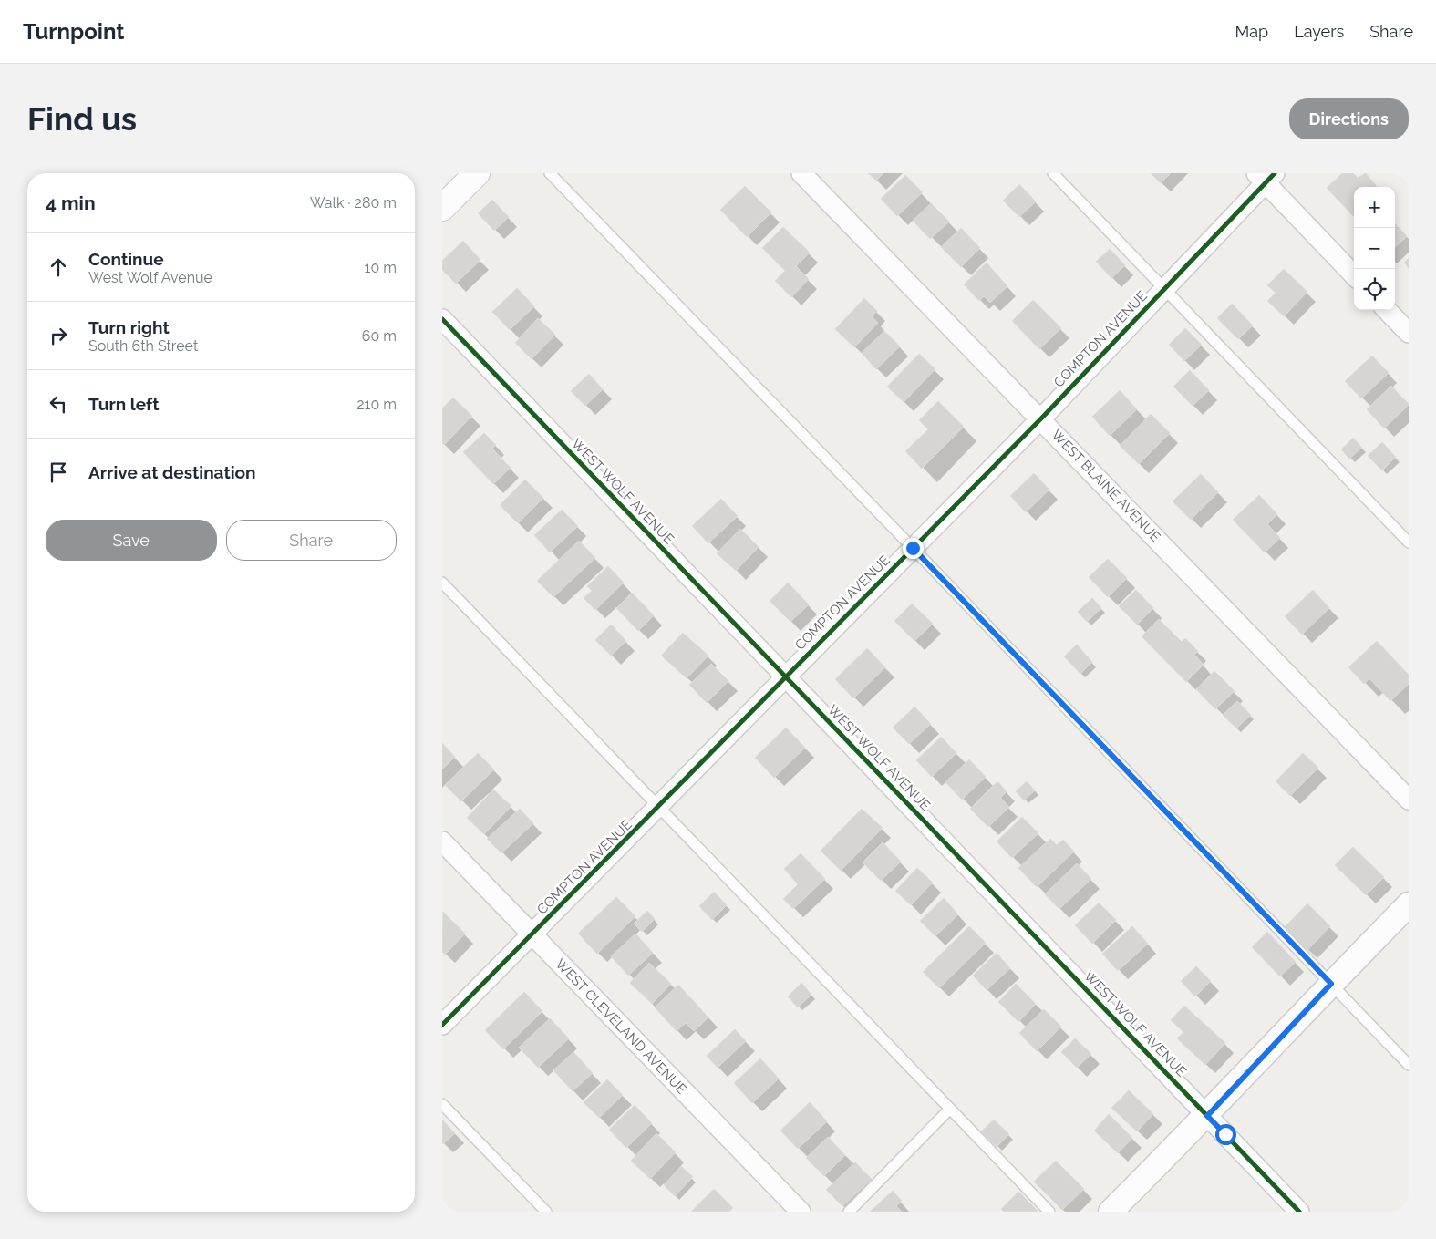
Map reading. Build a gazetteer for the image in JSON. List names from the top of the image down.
{
  "streets": {
    "street": [
      "COMPTON AVENUE",
      "WEST BLAINE AVENUE",
      "WEST WOLF AVENUE",
      "WEST CLEVELAND AVENUE"
    ]
  },
  "crossings": [
    ["COMPTON AVENUE", "WEST BLAINE AVENUE"],
    ["COMPTON AVENUE", "WEST WOLF AVENUE"],
    ["COMPTON AVENUE", "WEST CLEVELAND AVENUE"]
  ],
  "page": {
    "header": "Turnpoint",
    "nav": ["Map", "Layers", "Share"],
    "buttons": [
      "Directions",
      ["Save", "Share"]
    ],
    "title": "Find us",
    "heading": ["4 min", "Walk · 280 m"],
    "map_buttons": ["+", "−"],
    "list": [
      ["Continue", "West Wolf Avenue", "10 m"],
      ["Turn right", "South 6th Street", "60 m"],
      ["Turn left", "210 m"],
      "Arrive at destination"
    ]
  }
}
